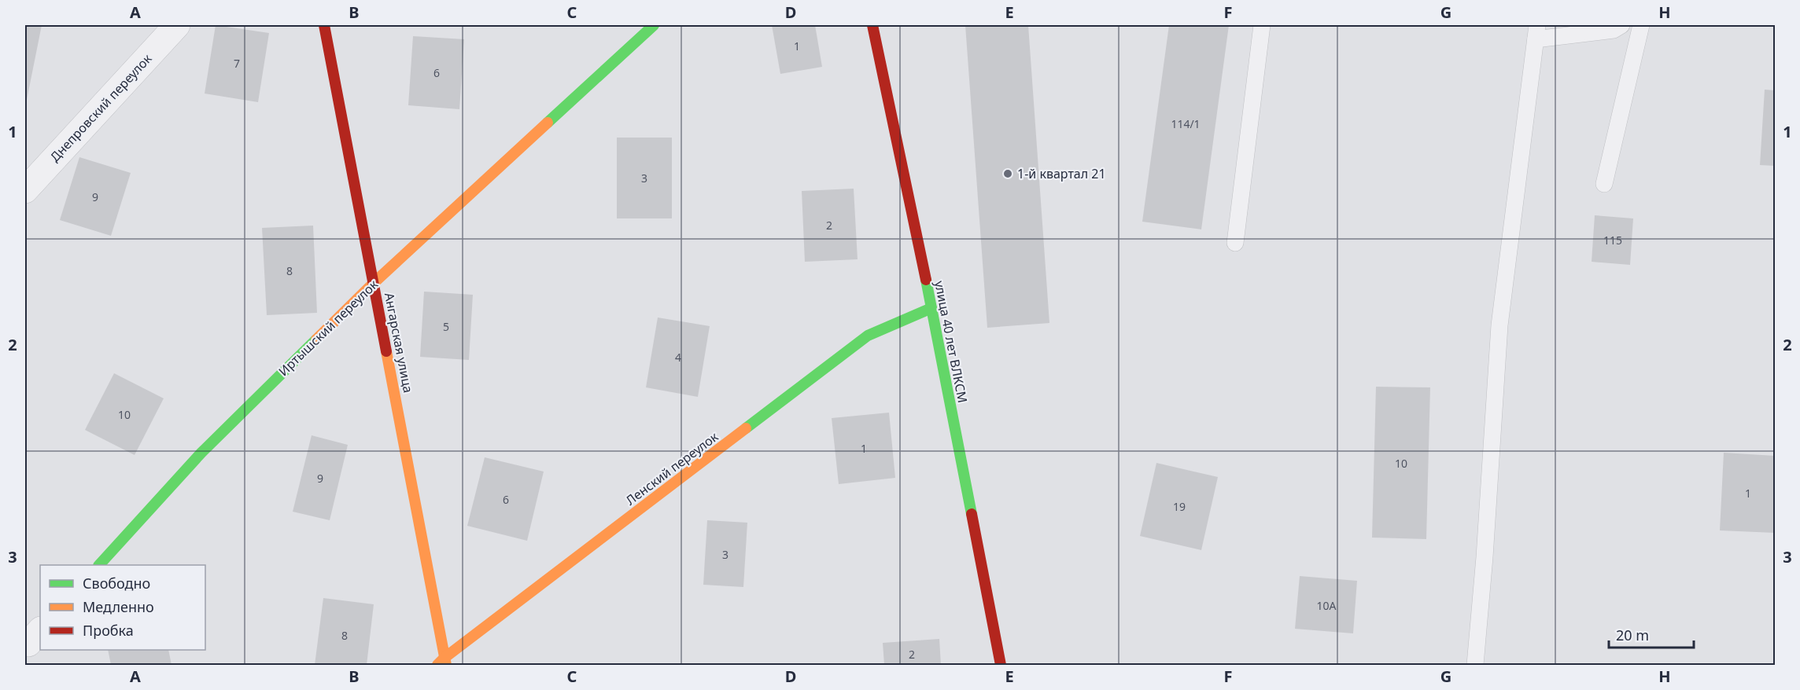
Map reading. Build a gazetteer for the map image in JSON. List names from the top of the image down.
{
  "streets": {
    "street": [
      "Днепровский переулок",
      "Иртышский переулок",
      "улица 40 лет ВЛКСМ",
      "Ангарская улица",
      "Ленский переулок"
    ]
  },
  "crossings": [
    ["Иртышский переулок", "Ангарская улица"],
    ["улица 40 лет ВЛКСМ", "Ленский переулок"],
    ["Ангарская улица", "Ленский переулок"]
  ],
  "places": ["1-й квартал 21"],
  "house_numbers": [
    "1",
    "7",
    "6",
    "114/1",
    "3",
    "9",
    "2",
    "115",
    "8",
    "5",
    "4",
    "10",
    "1",
    "10",
    "9",
    "1",
    "6",
    "19",
    "3",
    "10А",
    "8",
    "2"
  ],
  "legend": ["Свободно", "Медленно", "Пробка"],
  "scale_bar": "20 m",
  "grid": {
    "columns": [
      "A",
      "B",
      "C",
      "D",
      "E",
      "F",
      "G",
      "H"
    ],
    "rows": ["1", "2", "3"]
  }
}
